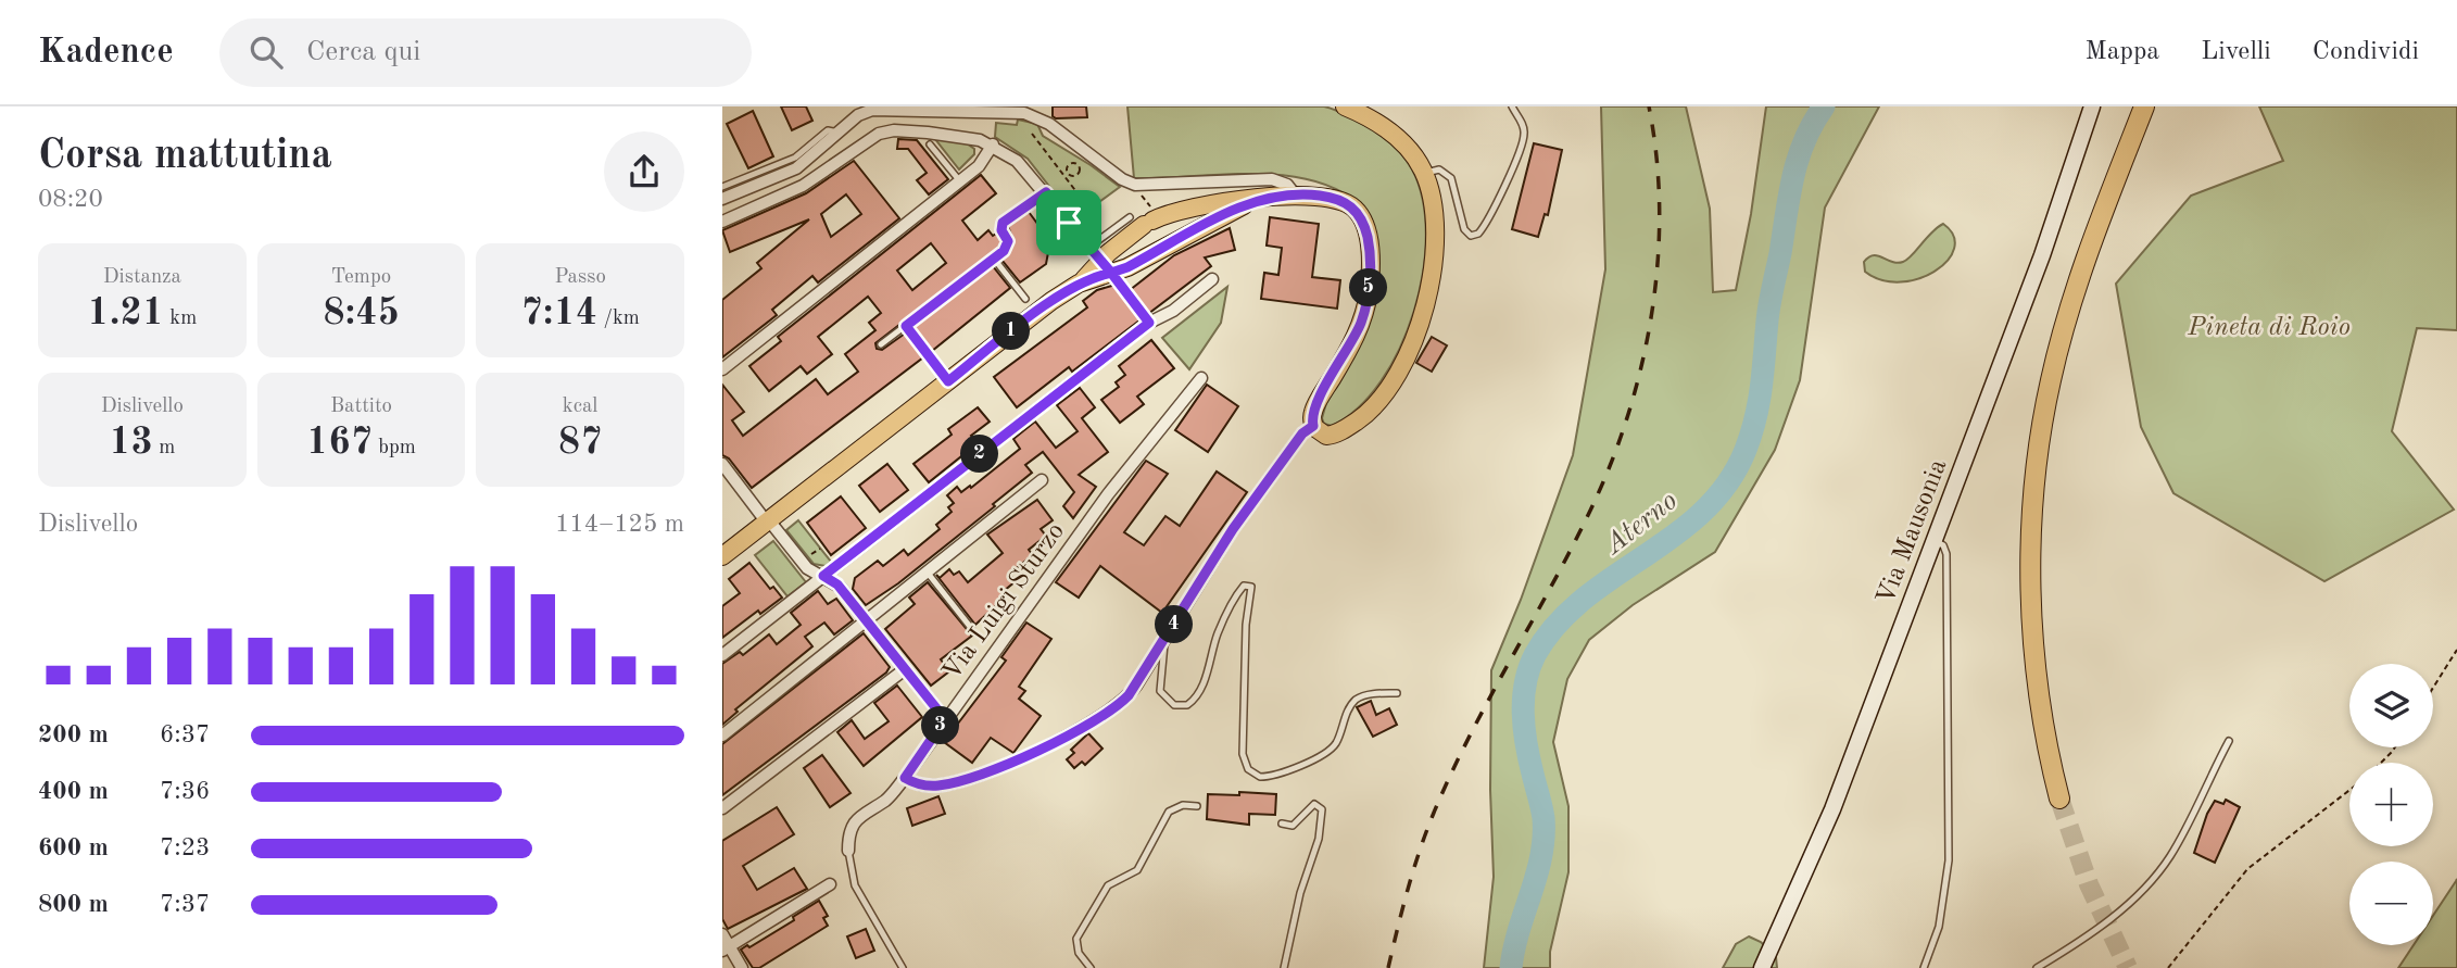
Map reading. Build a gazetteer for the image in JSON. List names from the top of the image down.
{
  "streets": {
    "main road": ["Via Mausonia"],
    "street": ["Via Luigi Sturzo"]
  },
  "water": ["Aterno"],
  "parks": ["Pineta di Roio"],
  "page": {
    "header": "Kadence",
    "search": "Cerca qui",
    "nav": ["Mappa", "Livelli", "Condividi"],
    "heading": ["Corsa mattutina", "08:20"],
    "stats": [
      ["Distanza", "1.21 km"],
      ["Tempo", "8:45"],
      ["Passo", "7:14 /km"],
      ["Dislivello", "13 m"],
      ["Battito", "167 bpm"],
      ["kcal", "87"]
    ],
    "pins": [
      "5",
      "1",
      "2",
      "4",
      "3"
    ],
    "chart": ["Dislivello", "114–125 m"],
    "map_buttons": ["+", "−"],
    "list": [
      {
        "name": "200 m",
        "note": "6:37"
      },
      {
        "name": "400 m",
        "note": "7:36"
      },
      {
        "name": "600 m",
        "note": "7:23"
      },
      {
        "name": "800 m",
        "note": "7:37"
      }
    ]
  }
}
